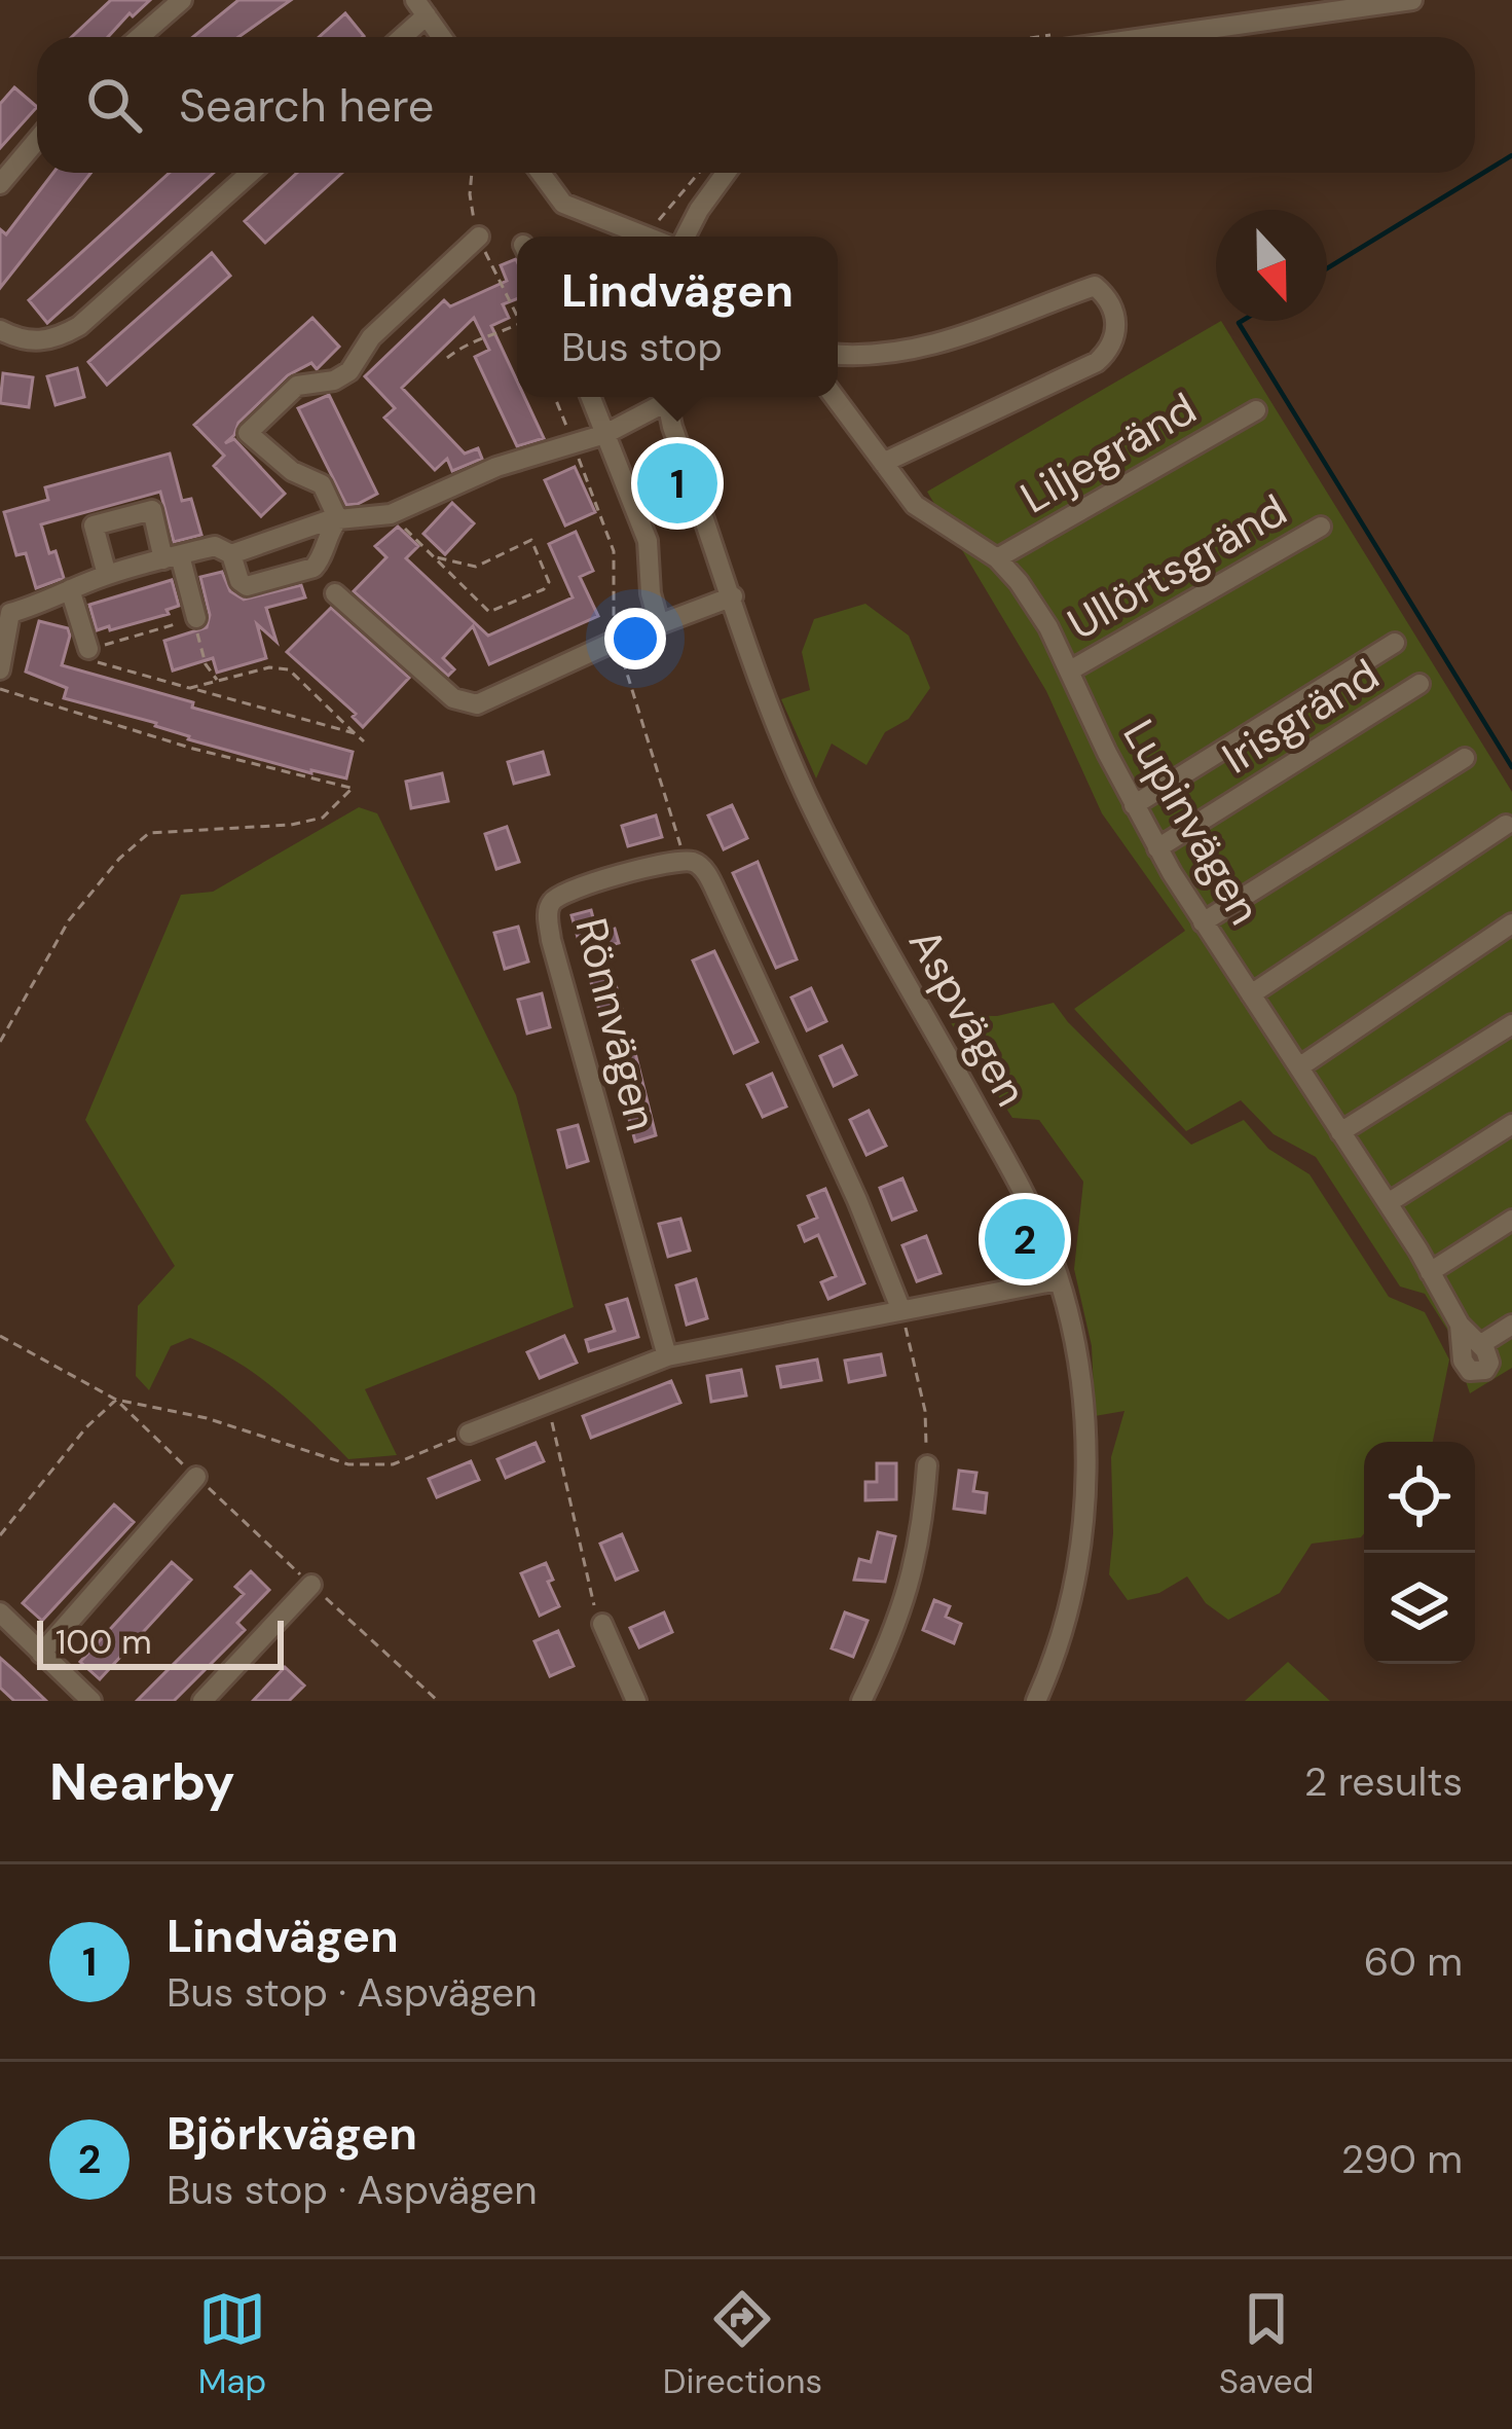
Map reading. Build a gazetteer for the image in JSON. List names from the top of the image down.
{
  "streets": {
    "street": [
      "Liljegränd",
      "Ullörtsgränd",
      "Irisgränd",
      "Lupinvägen",
      "Aspvägen",
      "Rönnvägen"
    ]
  },
  "crossings": [
    ["Liljegränd", "Lupinvägen"],
    ["Ullörtsgränd", "Lupinvägen"],
    ["Irisgränd", "Lupinvägen"]
  ],
  "scale_bar": "100 m",
  "north": "bottom",
  "page": {
    "search": "Search here",
    "popup": ["Lindvägen", "Bus stop"],
    "pins": ["1", "2"],
    "scale": "100 m",
    "heading": ["Nearby", "2 results"],
    "list": [
      {
        "mark": "1",
        "name": "Lindvägen",
        "note": "Bus stop · Aspvägen",
        "value": "60 m"
      },
      {
        "mark": "2",
        "name": "Björkvägen",
        "note": "Bus stop · Aspvägen",
        "value": "290 m"
      }
    ],
    "nav": ["Map", "Directions", "Saved"]
  }
}
